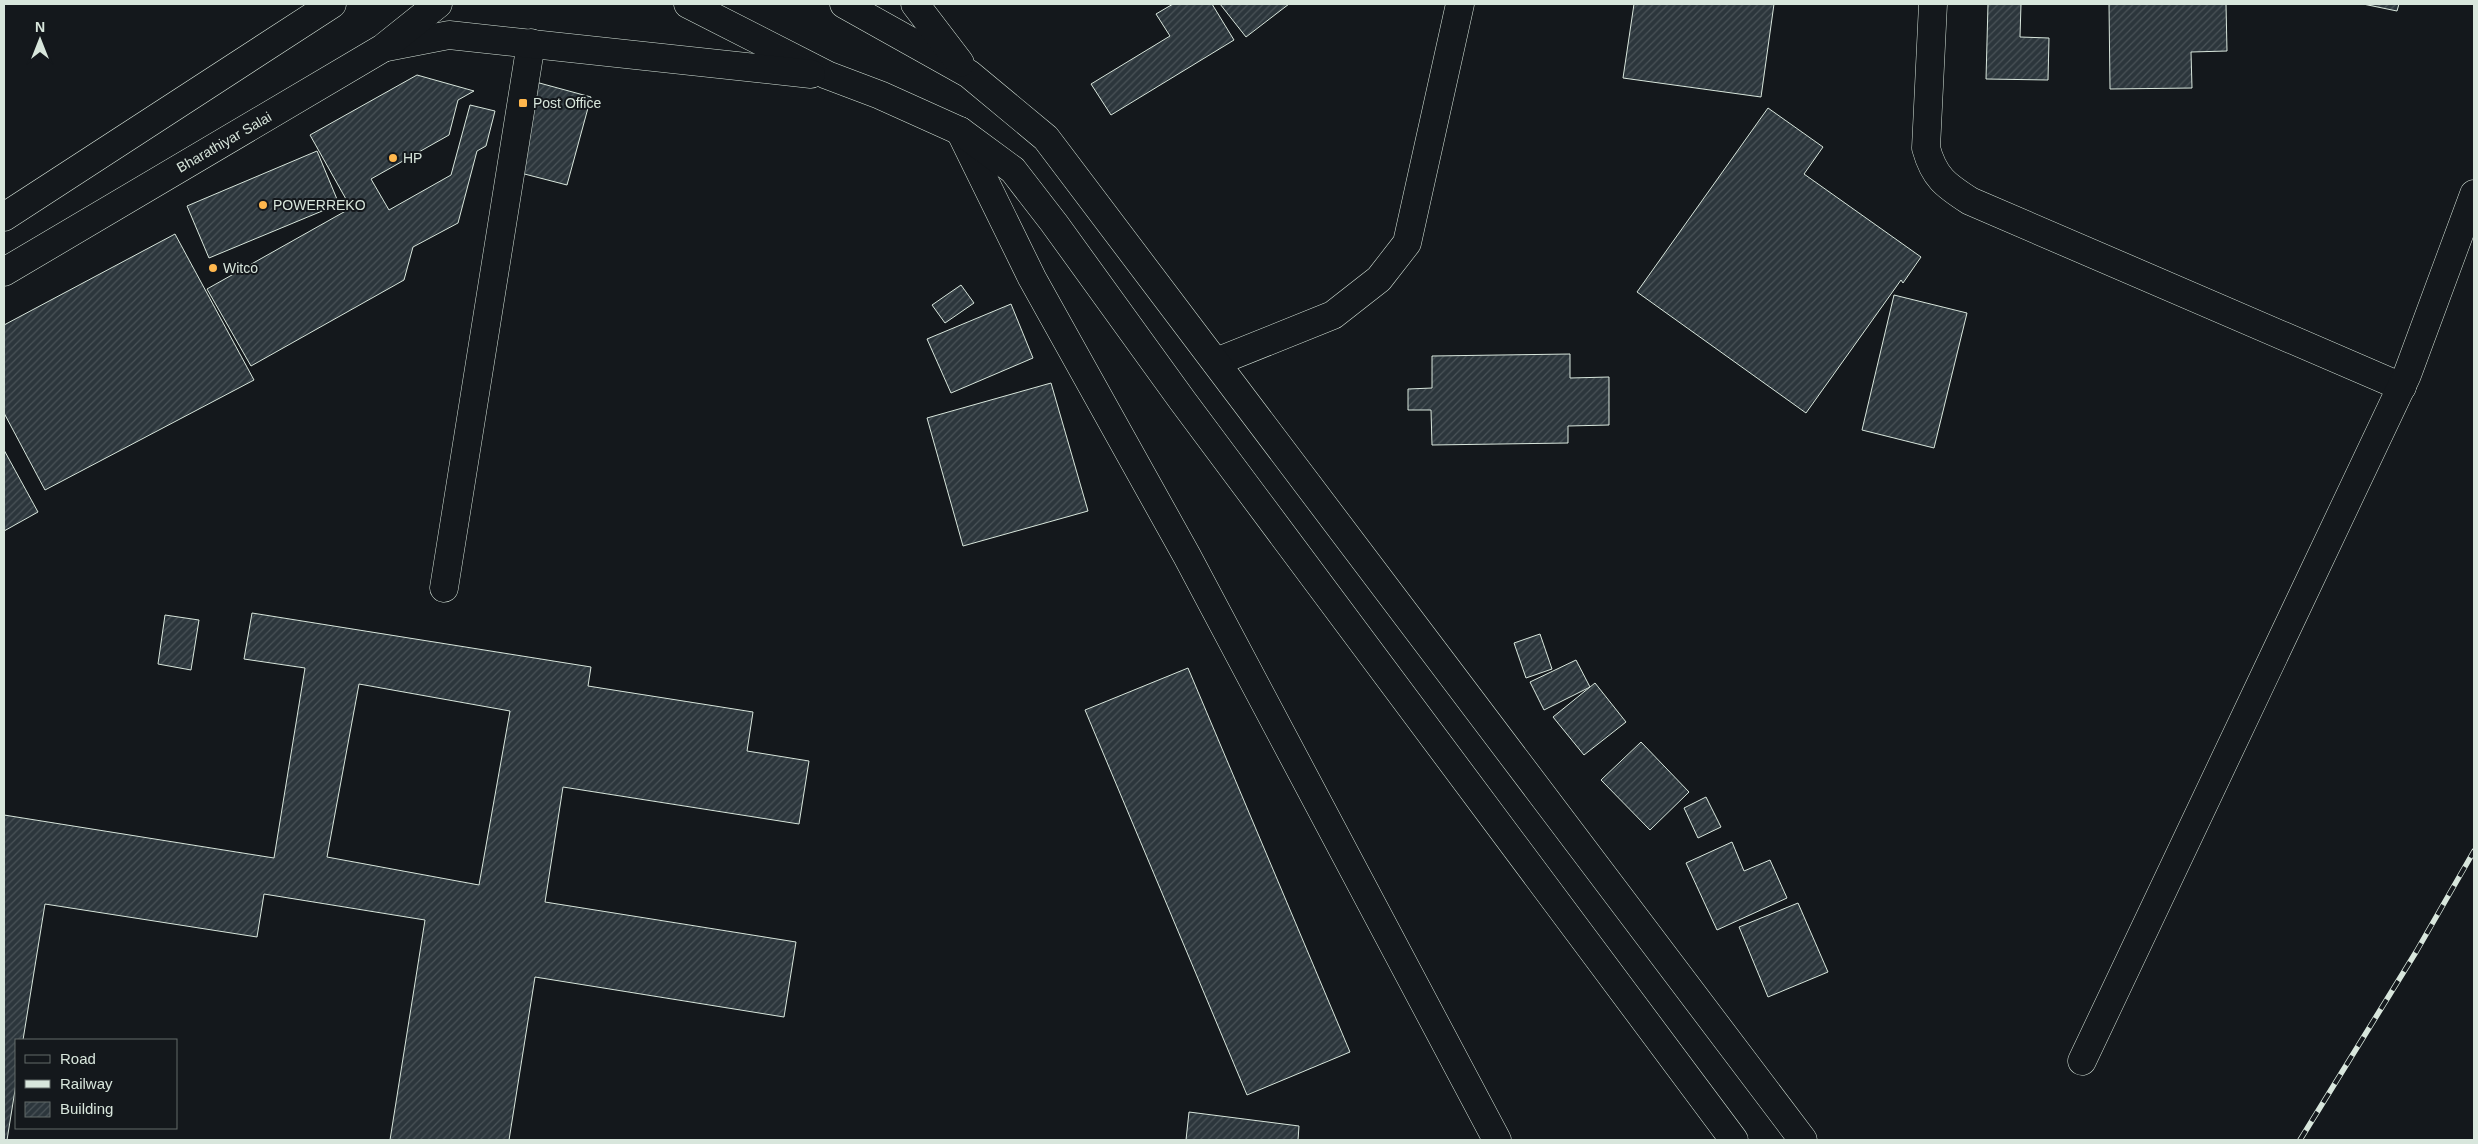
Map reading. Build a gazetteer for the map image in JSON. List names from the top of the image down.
{
  "streets": {
    "main road": ["Bharathiyar Salai"]
  },
  "places": {
    "transit": ["Post Office"],
    "other": ["HP", "POWERREKO", "Witco"]
  },
  "legend": ["Road", "Railway", "Building"],
  "north": "top"
}
